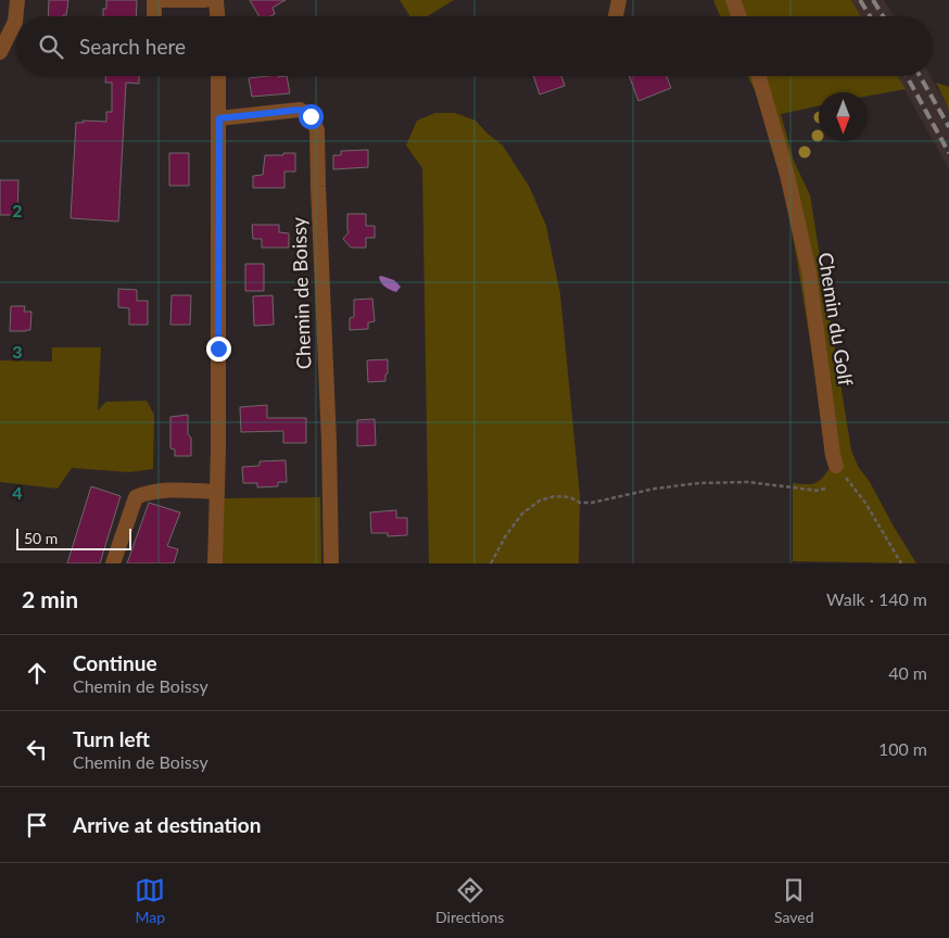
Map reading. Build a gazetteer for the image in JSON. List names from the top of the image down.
{
  "streets": {
    "street": ["Chemin de Boissy", "Chemin du Golf"]
  },
  "scale_bar": "50 m",
  "north": "bottom",
  "page": {
    "search": "Search here",
    "scale": "50 m",
    "heading": ["2 min", "Walk · 140 m"],
    "list": [
      ["Continue", "Chemin de Boissy", "40 m"],
      ["Turn left", "Chemin de Boissy", "100 m"],
      "Arrive at destination"
    ],
    "nav": ["Map", "Directions", "Saved"]
  },
  "grid": {
    "rows": ["2", "3", "4"]
  }
}
